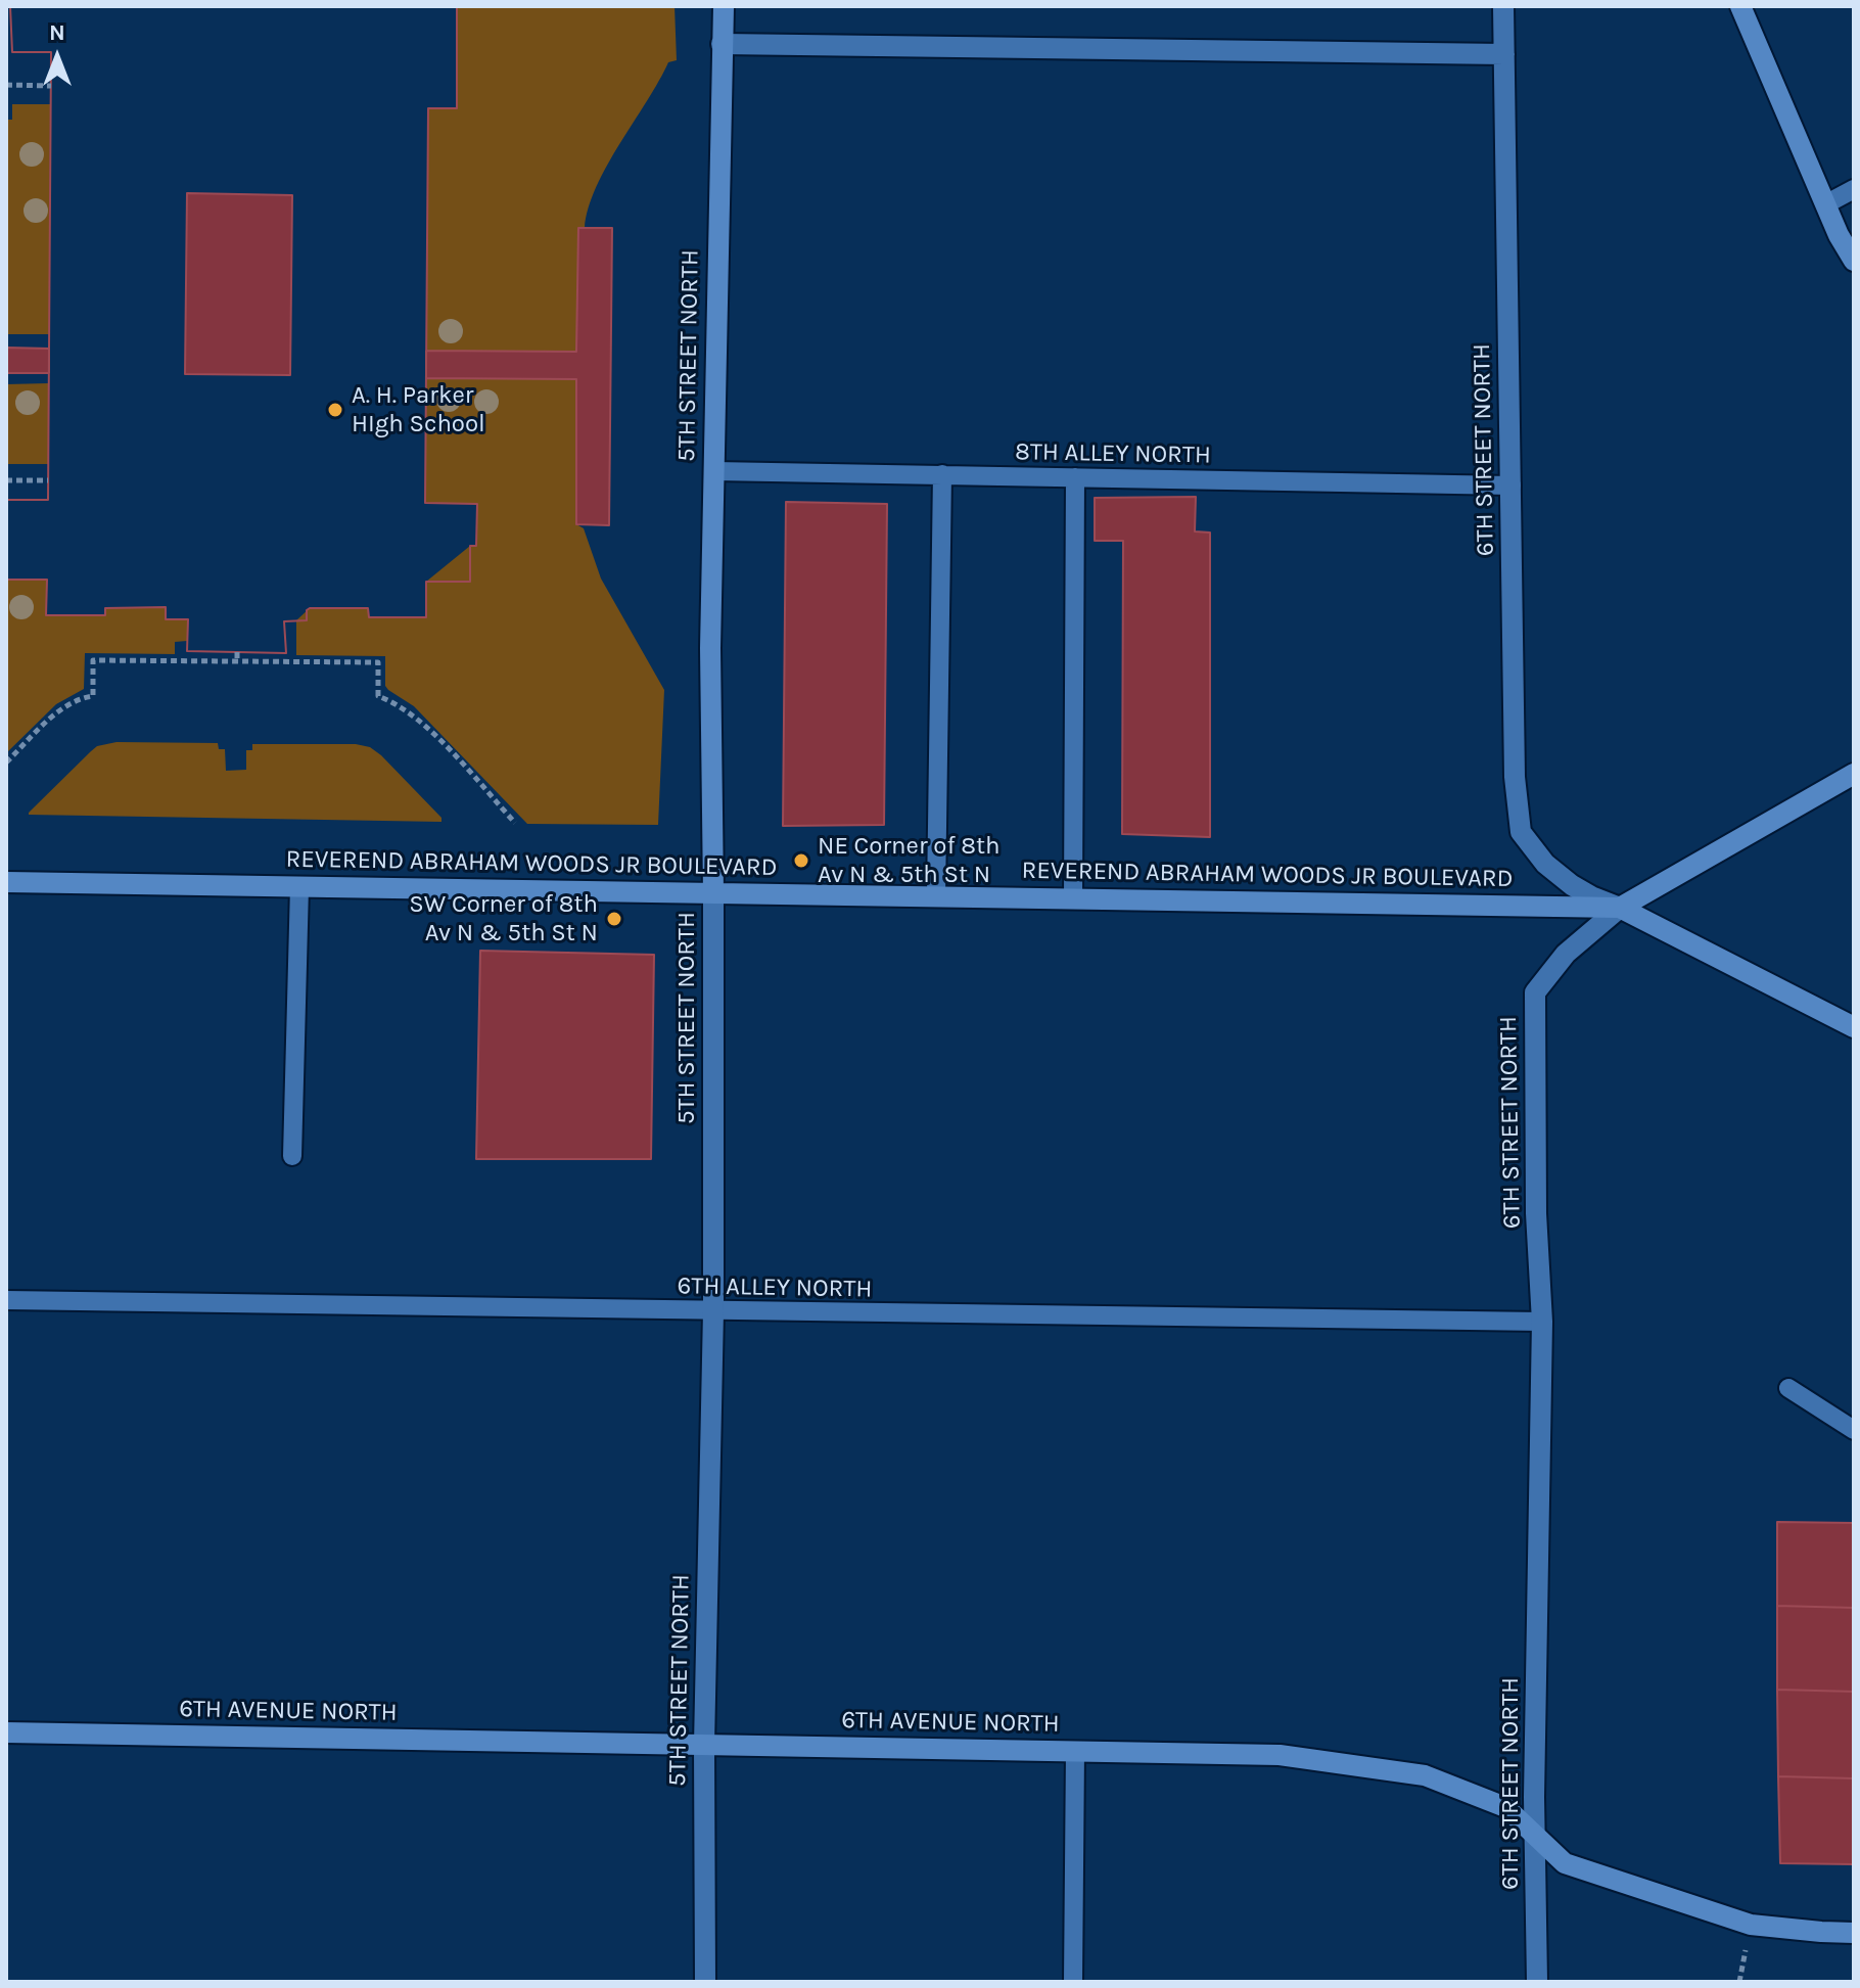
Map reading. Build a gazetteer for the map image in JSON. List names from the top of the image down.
{
  "streets": {
    "street": [
      "5TH STREET NORTH",
      "6TH STREET NORTH",
      "REVEREND ABRAHAM WOODS JR BOULEVARD",
      "6TH AVENUE NORTH"
    ],
    "lane": ["8TH ALLEY NORTH", "6TH ALLEY NORTH"]
  },
  "crossings": [
    ["5TH STREET NORTH", "8TH ALLEY NORTH"],
    ["5TH STREET NORTH", "REVEREND ABRAHAM WOODS JR BOULEVARD"],
    ["5TH STREET NORTH", "6TH ALLEY NORTH"],
    ["5TH STREET NORTH", "6TH AVENUE NORTH"],
    ["6TH STREET NORTH", "8TH ALLEY NORTH"],
    ["6TH STREET NORTH", "REVEREND ABRAHAM WOODS JR BOULEVARD"],
    ["6TH STREET NORTH", "6TH ALLEY NORTH"],
    ["6TH STREET NORTH", "6TH AVENUE NORTH"]
  ],
  "places": ["A. H. Parker HIgh School", "NE Corner of 8th Av N & 5th St N", "SW Corner of 8th Av N & 5th St N"],
  "north": "top"
}
